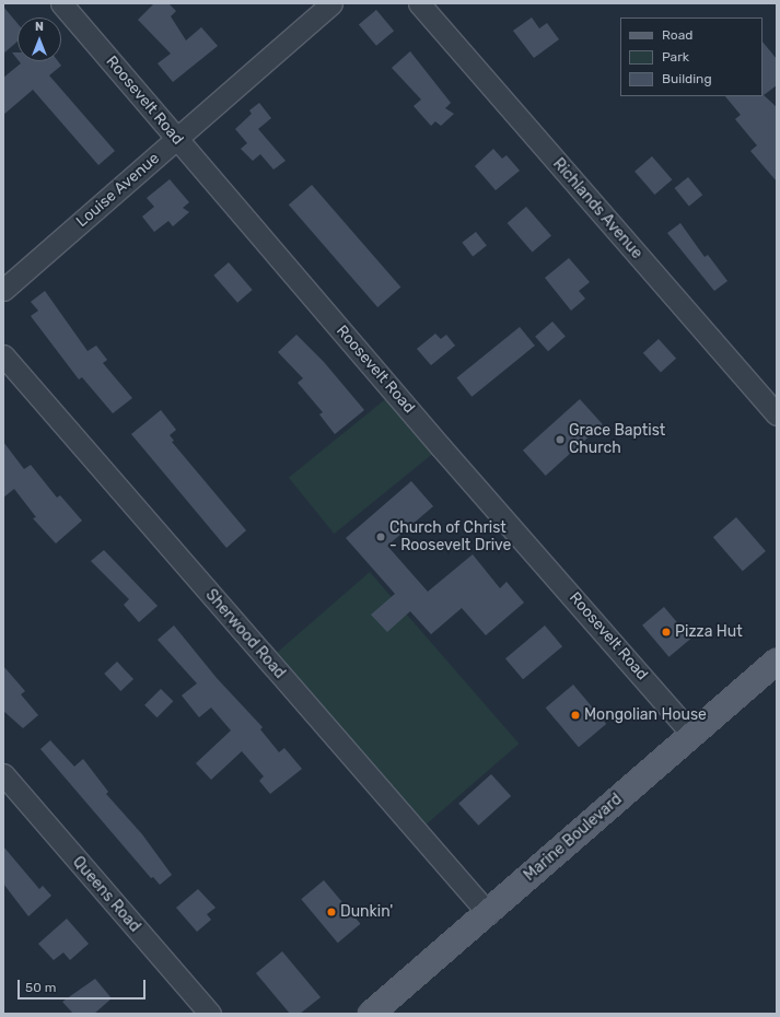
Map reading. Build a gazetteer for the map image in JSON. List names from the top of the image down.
{
  "streets": {
    "main road": ["Marine Boulevard"],
    "street": [
      "Roosevelt Road",
      "Louise Avenue",
      "Richlands Avenue",
      "Sherwood Road",
      "Queens Road"
    ]
  },
  "crossings": [
    ["Roosevelt Road", "Louise Avenue"],
    ["Roosevelt Road", "Marine Boulevard"],
    ["Sherwood Road", "Marine Boulevard"]
  ],
  "places": [
    "Grace Baptist Church",
    "Church of Christ - Roosevelt Drive",
    "Pizza Hut",
    "Mongolian House",
    "Dunkin'"
  ],
  "legend": ["Road", "Park", "Building"],
  "scale_bar": "50 m",
  "north": "top"
}
